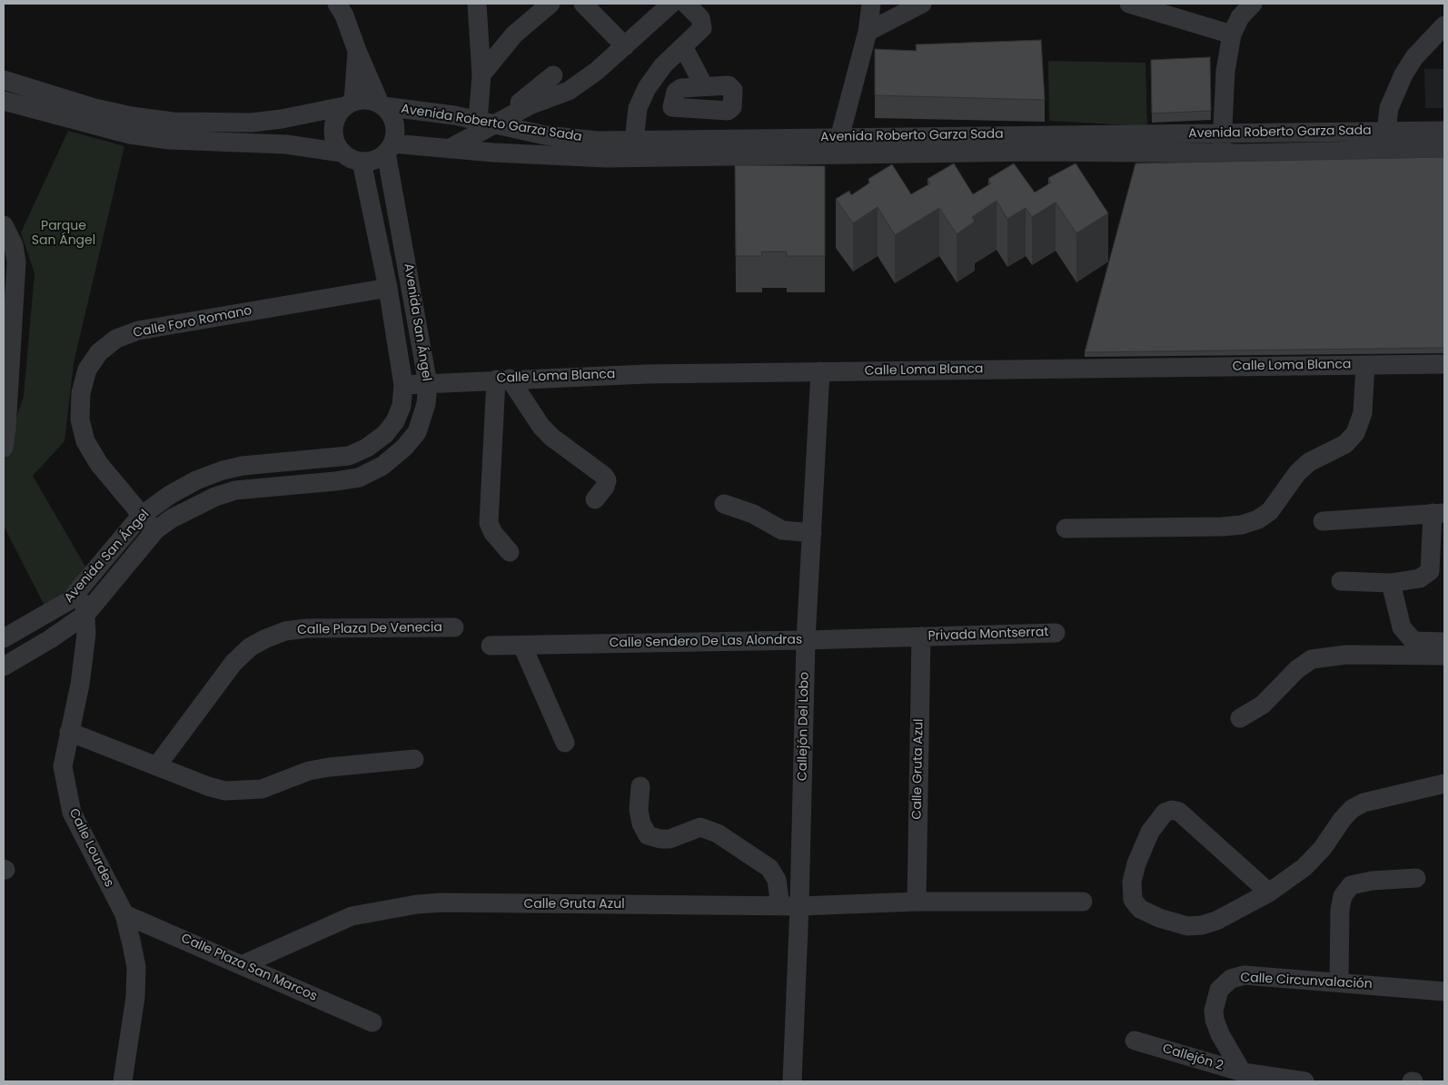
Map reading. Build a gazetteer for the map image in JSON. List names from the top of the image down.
{
  "streets": {
    "street": [
      "Avenida Roberto Garza Sada",
      "Calle Foro Romano",
      "Avenida San Ángel",
      "Calle Loma Blanca",
      "Calle Plaza De Venecia",
      "Privada Montserrat",
      "Calle Sendero De Las Alondras",
      "Callejón Del Lobo",
      "Calle Gruta Azul",
      "Calle Lourdes",
      "Calle Plaza San Marcos",
      "Calle Circunvalación",
      "Callejón 2"
    ]
  },
  "crossings": [
    ["Avenida Roberto Garza Sada", "Avenida San Ángel"],
    ["Calle Foro Romano", "Avenida San Ángel"],
    ["Avenida San Ángel", "Calle Loma Blanca"],
    ["Avenida San Ángel", "Calle Lourdes"],
    ["Calle Loma Blanca", "Callejón Del Lobo"],
    ["Privada Montserrat", "Calle Sendero De Las Alondras"],
    ["Privada Montserrat", "Calle Gruta Azul"],
    ["Calle Sendero De Las Alondras", "Callejón Del Lobo"],
    ["Calle Sendero De Las Alondras", "Calle Gruta Azul"],
    ["Callejón Del Lobo", "Calle Gruta Azul"],
    ["Calle Gruta Azul", "Calle Plaza San Marcos"],
    ["Calle Lourdes", "Calle Plaza San Marcos"],
    ["Calle Circunvalación", "Callejón 2"]
  ],
  "parks": ["Parque San Ángel"]
}
